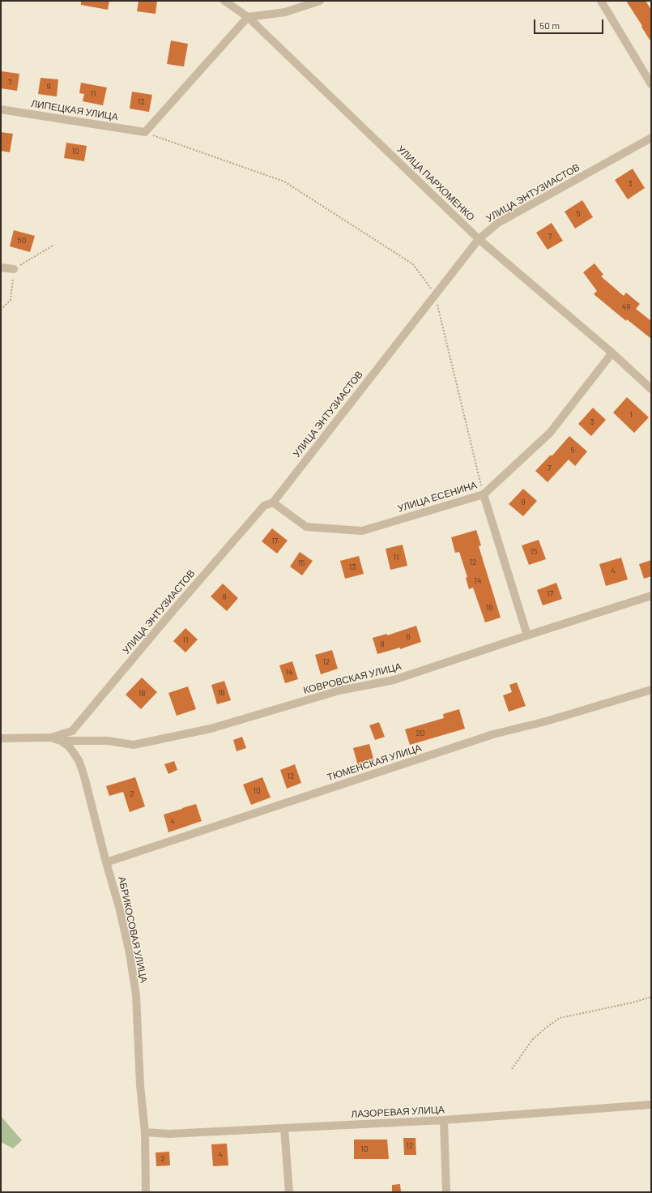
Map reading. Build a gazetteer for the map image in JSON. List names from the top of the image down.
{
  "streets": {
    "street": [
      "ЛИПЕЦКАЯ УЛИЦА",
      "УЛИЦА ПАРХОМЕНКО",
      "УЛИЦА ЭНТУЗИАСТОВ",
      "УЛИЦА ЕСЕНИНА",
      "КОВРОВСКАЯ УЛИЦА",
      "ТЮМЕНСКАЯ УЛИЦА",
      "АБРИКОСОВАЯ УЛИЦА",
      "ЛАЗОРЕВАЯ УЛИЦА"
    ]
  },
  "crossings": [
    ["УЛИЦА ПАРХОМЕНКО", "УЛИЦА ЭНТУЗИАСТОВ"],
    ["УЛИЦА ПАРХОМЕНКО", "УЛИЦА ЕСЕНИНА"],
    ["УЛИЦА ЭНТУЗИАСТОВ", "УЛИЦА ЕСЕНИНА"],
    ["УЛИЦА ЭНТУЗИАСТОВ", "КОВРОВСКАЯ УЛИЦА"],
    ["КОВРОВСКАЯ УЛИЦА", "АБРИКОСОВАЯ УЛИЦА"],
    ["ТЮМЕНСКАЯ УЛИЦА", "АБРИКОСОВАЯ УЛИЦА"],
    ["АБРИКОСОВАЯ УЛИЦА", "ЛАЗОРЕВАЯ УЛИЦА"]
  ],
  "house_numbers": [
    "7",
    "9",
    "11",
    "13",
    "10",
    "3",
    "5",
    "7",
    "50",
    "49",
    "1",
    "3",
    "5",
    "7",
    "9",
    "17",
    "15",
    "11",
    "12",
    "15",
    "13",
    "4",
    "14",
    "17",
    "9",
    "16",
    "6",
    "11",
    "8",
    "12",
    "14",
    "16",
    "18",
    "20",
    "12",
    "10",
    "2",
    "4",
    "12",
    "10",
    "4",
    "2"
  ],
  "scale_bar": "50 m"
}
